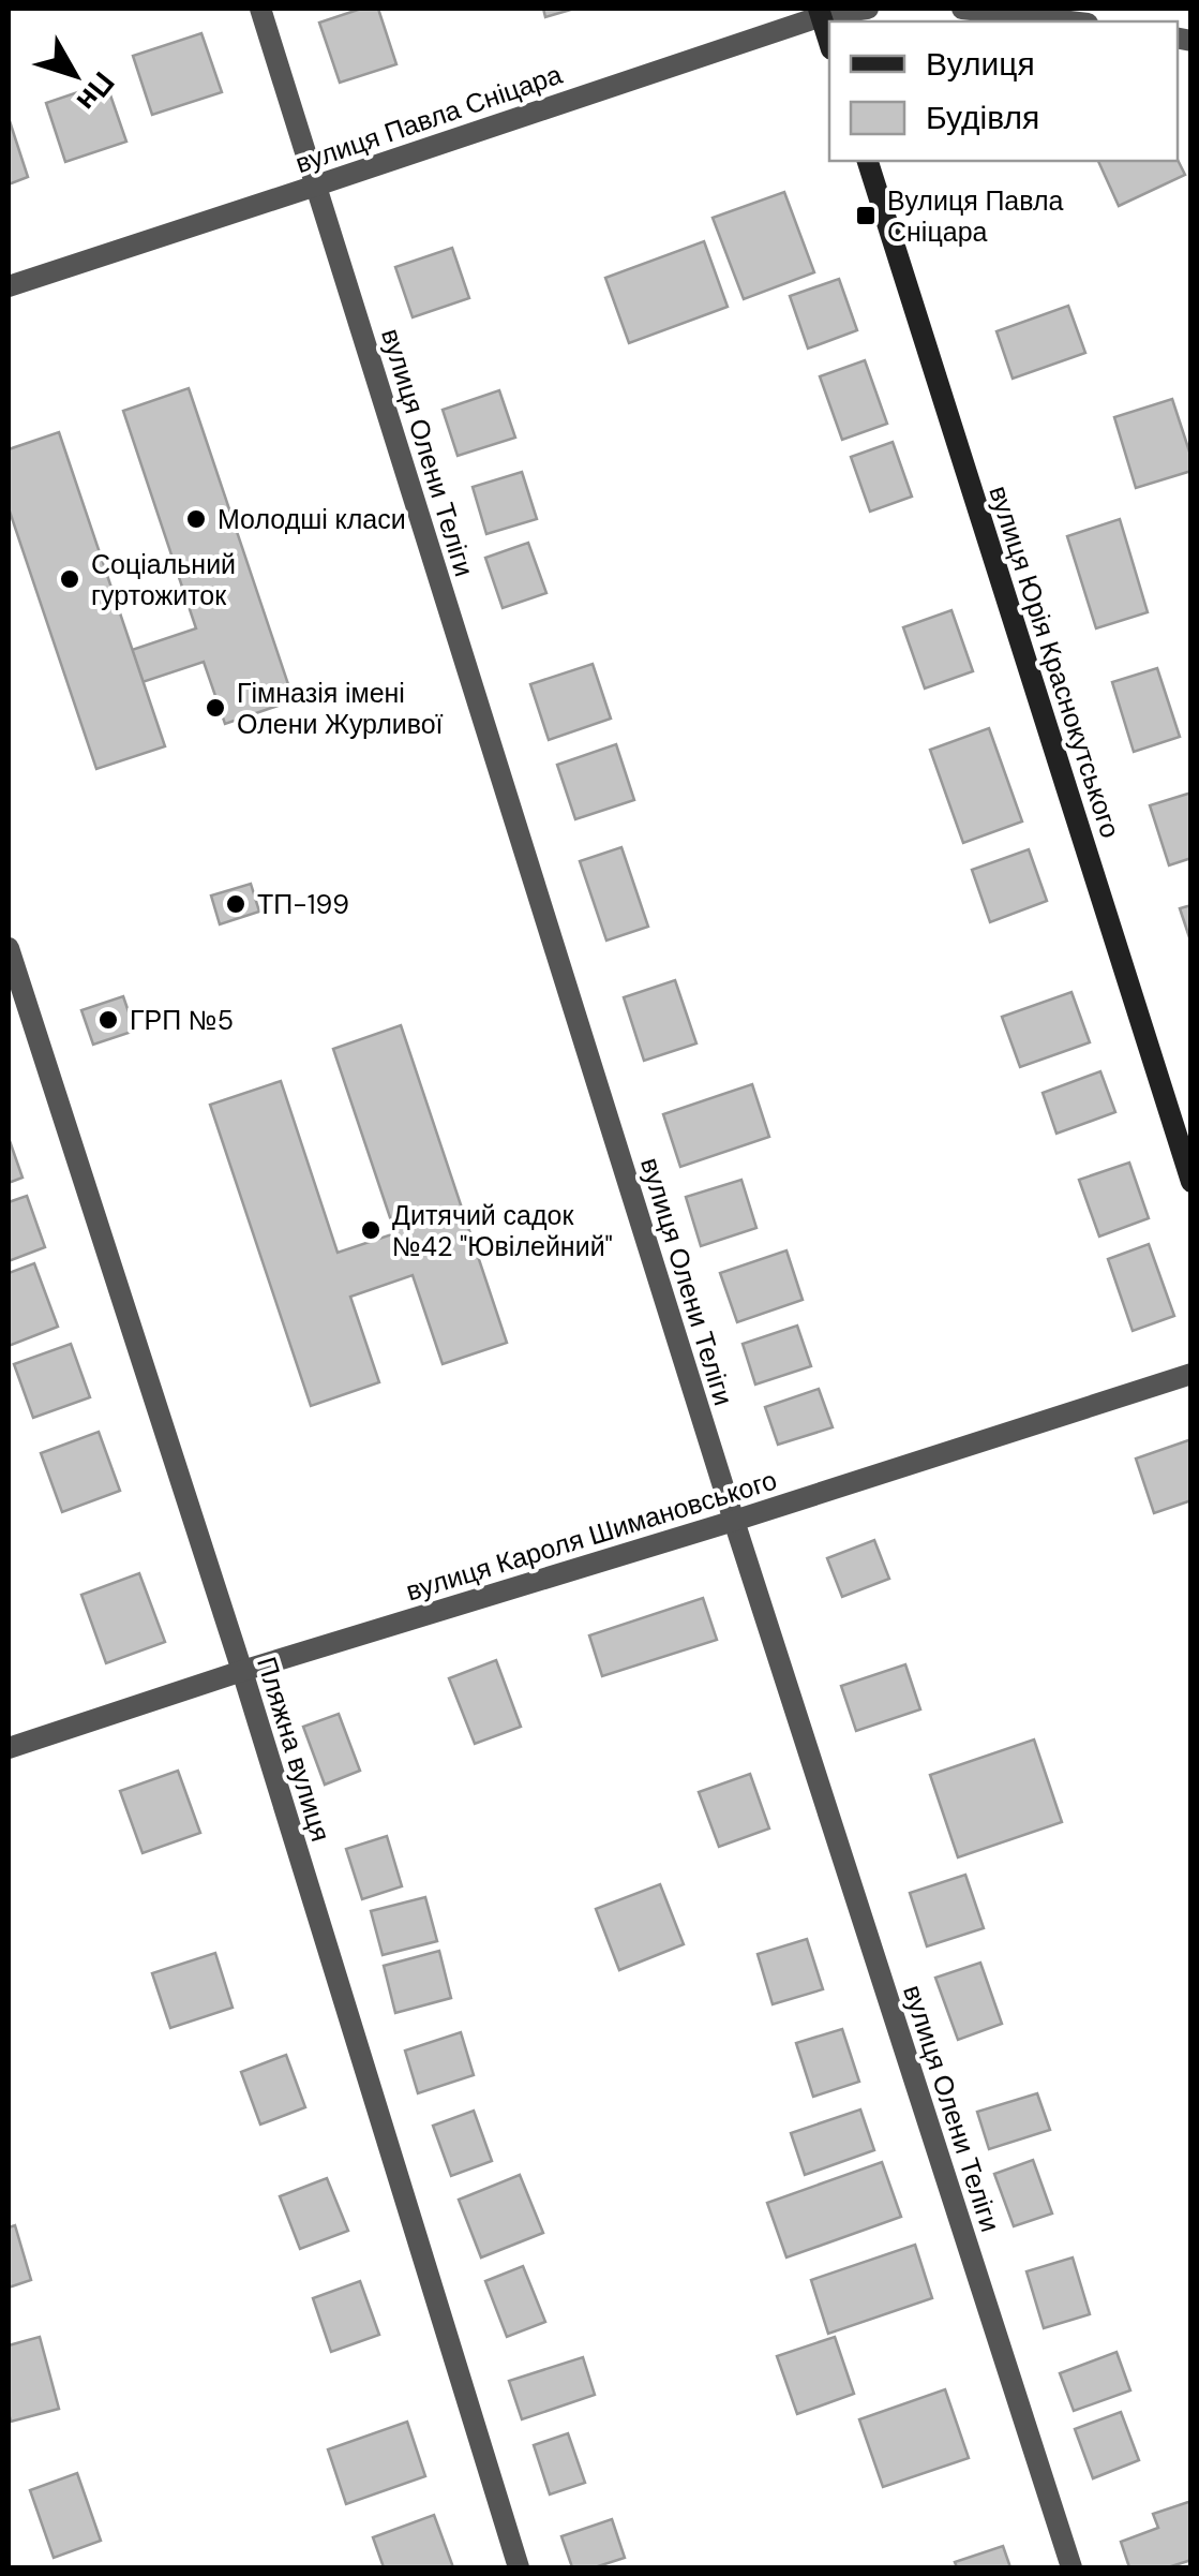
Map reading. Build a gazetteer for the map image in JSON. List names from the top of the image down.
{
  "streets": {
    "street": [
      "вулиця Павла Сніцара",
      "вулиця Олени Теліги",
      "вулиця Юрія Краснокутського",
      "вулиця Кароля Шимановського",
      "Пляжна вулиця"
    ]
  },
  "crossings": [
    ["вулиця Павла Сніцара", "вулиця Олени Теліги"],
    ["вулиця Олени Теліги", "вулиця Кароля Шимановського"],
    ["вулиця Кароля Шимановського", "Пляжна вулиця"]
  ],
  "places": {
    "transit": ["Вулиця Павла Сніцара"],
    "other": [
      "Молодші класи",
      "Соціальний гуртожиток",
      "Гімназія імені Олени Журливої",
      "ТП-199",
      "ГРП №5",
      "Дитячий садок №42 \"Ювілейний\""
    ]
  },
  "legend": ["Вулиця", "Будівля"],
  "north": "bottom right"
}
